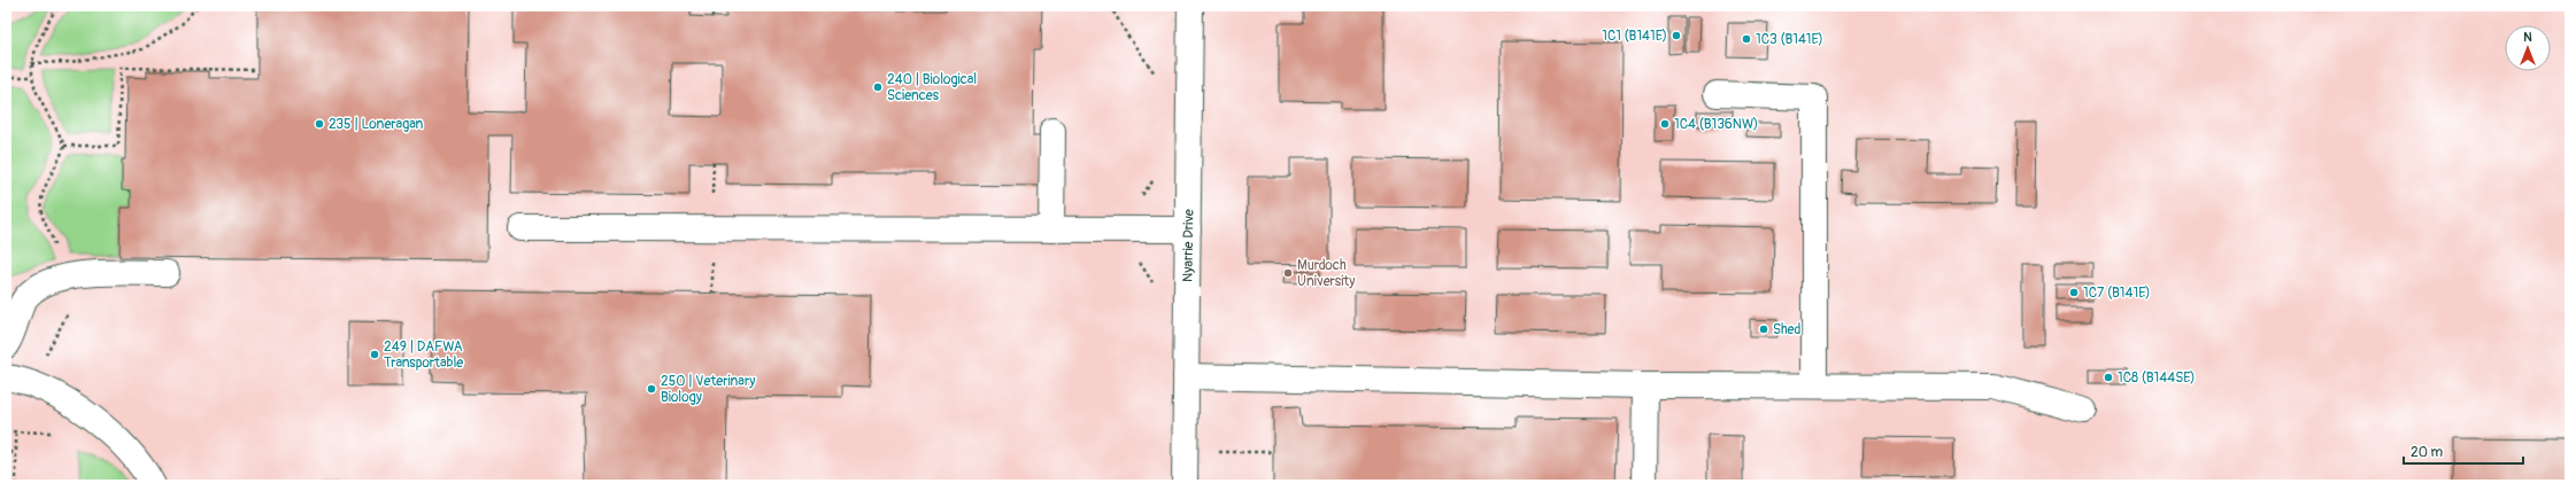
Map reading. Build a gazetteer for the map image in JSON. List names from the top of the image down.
{
  "streets": {
    "street": ["Nyarrie Drive"]
  },
  "places": [
    "1C1 (B141E)",
    "1C3 (B141E)",
    "240 | Biological Sciences",
    "235 | Loneragan",
    "1C4 (B136NW)",
    "Murdoch University",
    "1C7 (B141E)",
    "Shed",
    "249 | DAFWA Transportable",
    "1C8 (B144SE)",
    "250 | Veterinary Biology"
  ],
  "scale_bar": "20 m",
  "north": "top"
}
